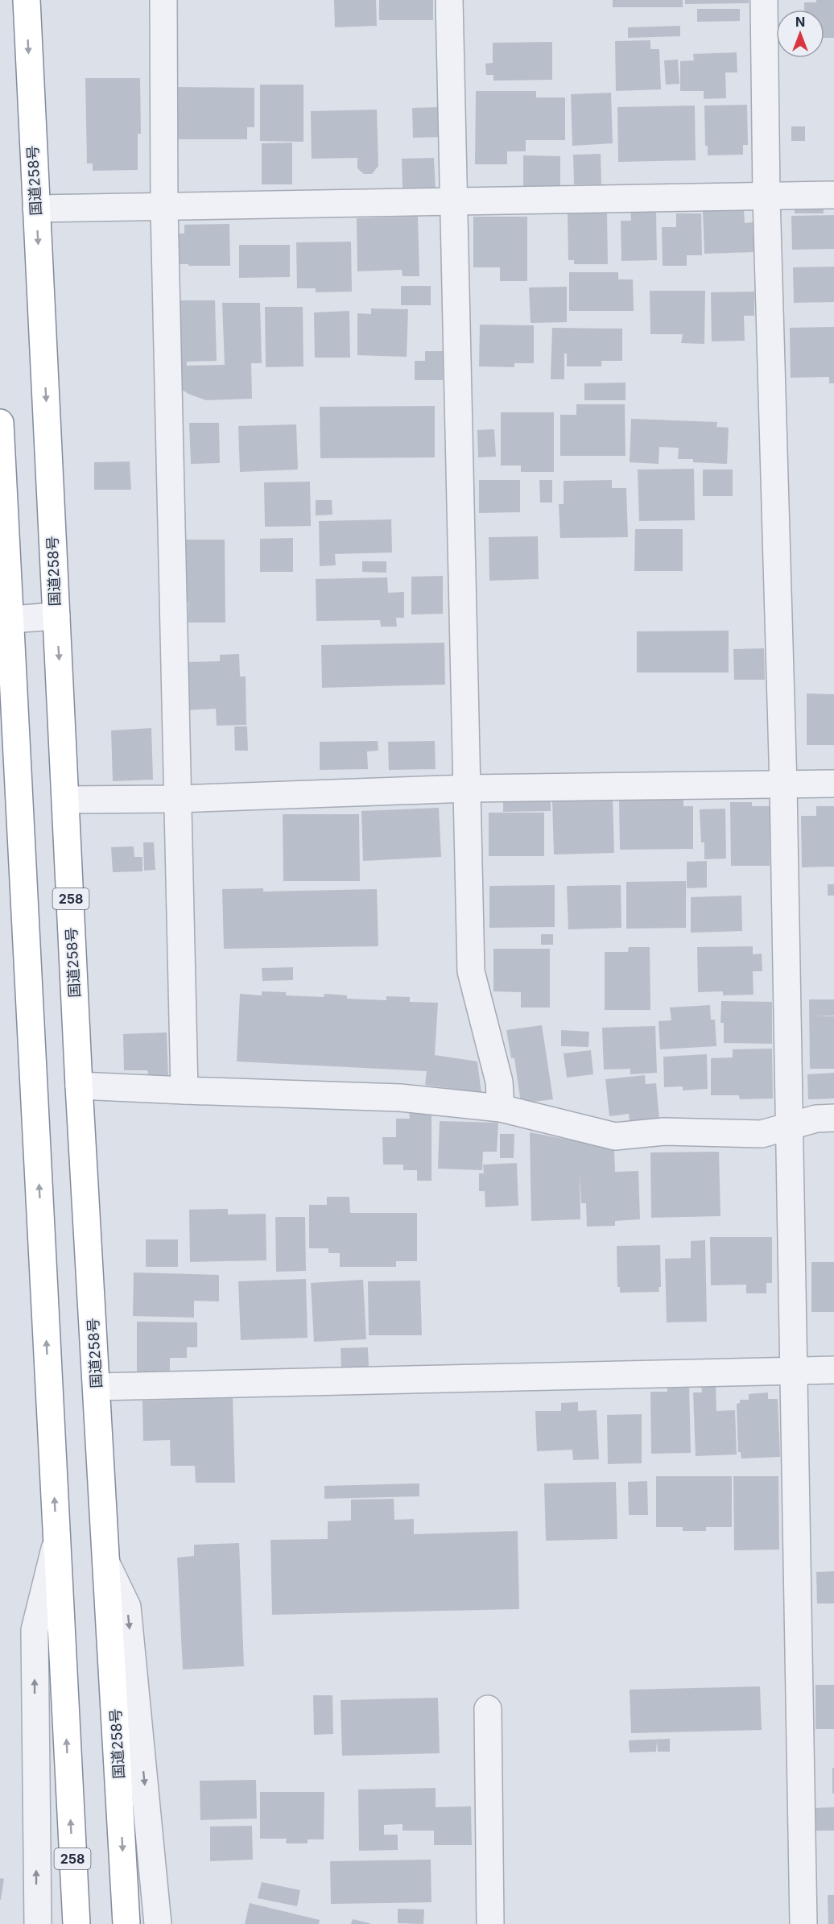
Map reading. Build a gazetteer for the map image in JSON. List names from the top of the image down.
{
  "streets": {
    "highway": ["国道258号", "258"]
  },
  "north": "top"
}
